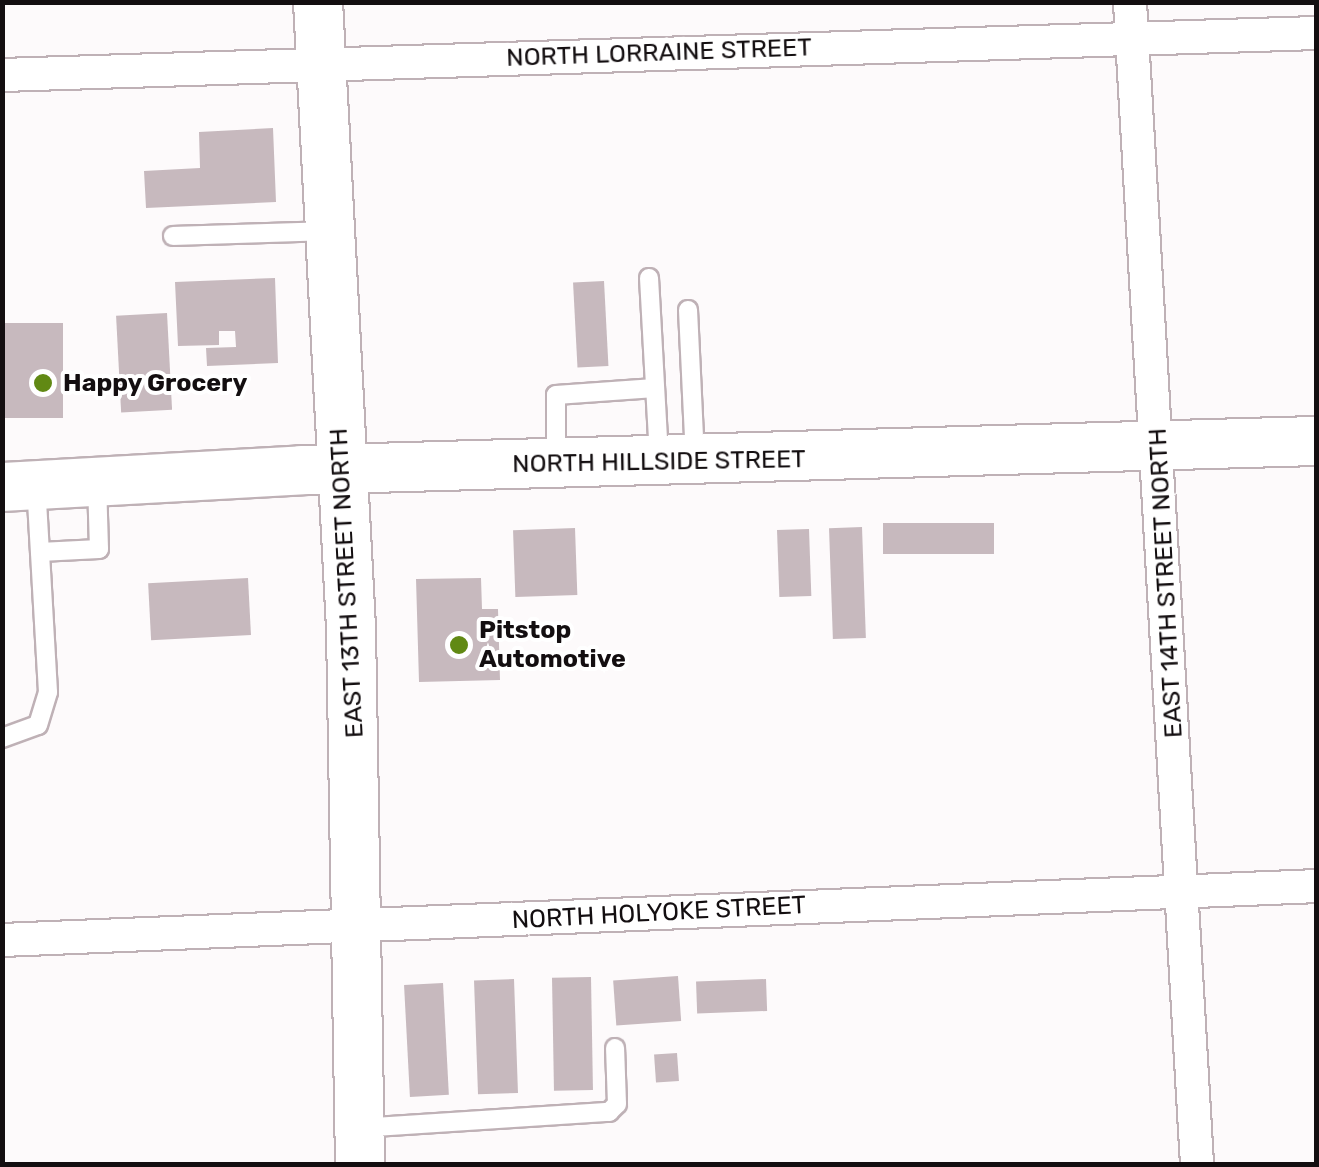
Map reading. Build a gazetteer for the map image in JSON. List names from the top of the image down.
{
  "streets": {
    "main road": ["NORTH HILLSIDE STREET", "EAST 13TH STREET NORTH"],
    "street": ["NORTH LORRAINE STREET", "EAST 14TH STREET NORTH", "NORTH HOLYOKE STREET"]
  },
  "crossings": [
    ["NORTH LORRAINE STREET", "EAST 13TH STREET NORTH"],
    ["NORTH LORRAINE STREET", "EAST 14TH STREET NORTH"],
    ["NORTH HILLSIDE STREET", "EAST 13TH STREET NORTH"],
    ["NORTH HILLSIDE STREET", "EAST 14TH STREET NORTH"],
    ["EAST 13TH STREET NORTH", "NORTH HOLYOKE STREET"],
    ["EAST 14TH STREET NORTH", "NORTH HOLYOKE STREET"]
  ],
  "places": ["Happy Grocery", "Pitstop Automotive"]
}
